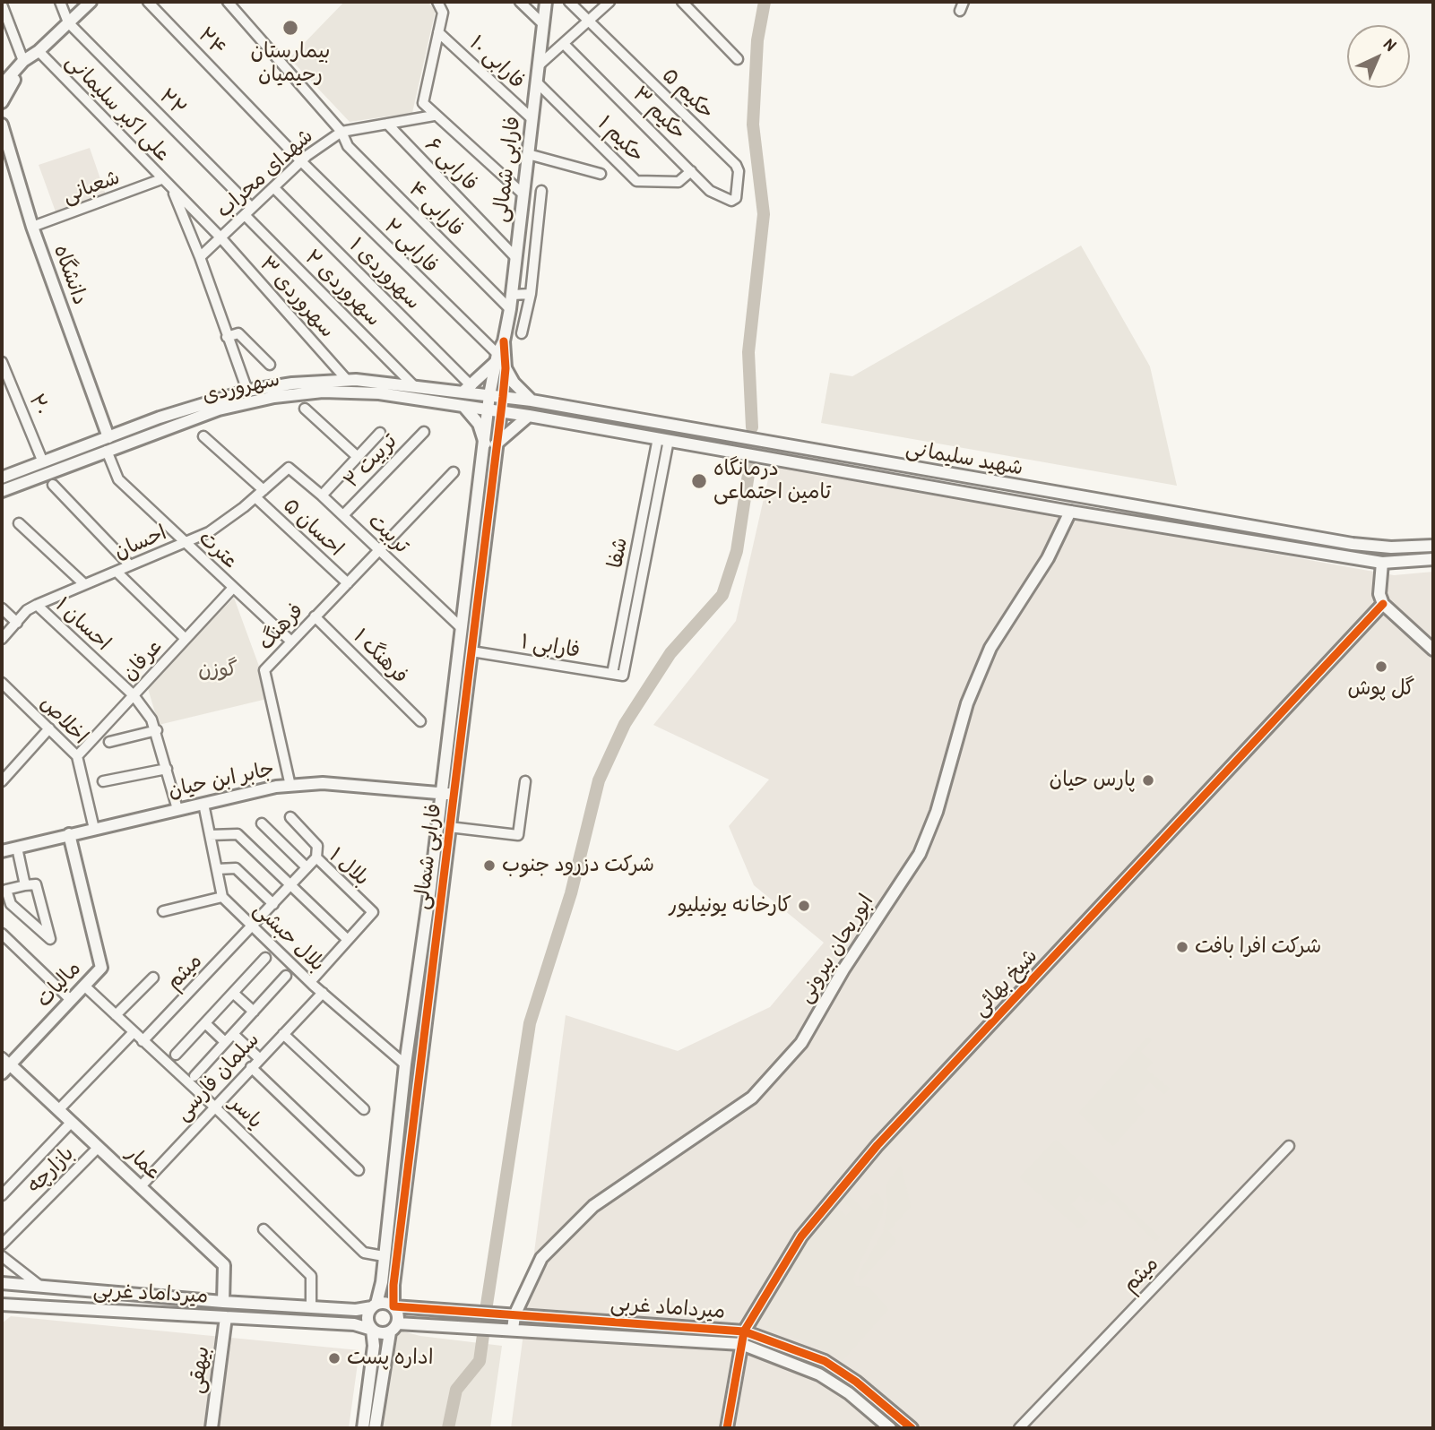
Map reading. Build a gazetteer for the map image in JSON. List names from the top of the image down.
{
  "streets": {
    "street": [
      "۲۴",
      "فارابی ۱۰",
      "حکیم ۵",
      "۲۲",
      "علی اکبر سلیمانی",
      "حکیم ۳",
      "حکیم ۱",
      "فارابی ۶",
      "فارابی شمالی",
      "شهدای محراب",
      "شعبانی",
      "فارابی ۴",
      "فارابی ۲",
      "سهروردی ۱",
      "دانشگاه",
      "سهروردی ۲",
      "سهروردی ۳",
      "سهروردی",
      "۲۰",
      "شهید سلیمانی",
      "تربیت ۲",
      "احسان ۵",
      "تربیت",
      "احسان",
      "عترت",
      "شفا",
      "احسان ۱",
      "فرهنگ",
      "فارابی ۱",
      "فرهنگ ۱",
      "عرفان",
      "اخلاص",
      "جابر ابن حیان",
      "بلال ۱",
      "بلال حبشی",
      "ابوریحان بیرونی",
      "میثم",
      "شیخ بهائی",
      "مالیات",
      "سلمان فارسی",
      "یاسر",
      "عمار",
      "بازارچه",
      "میرداماد غربی",
      "بیهقی"
    ]
  },
  "crossings": [
    ["۲۴", "شهدای محراب"],
    ["۲۴", "فارابی ۲"],
    ["فارابی ۱۰", "فارابی شمالی"],
    ["حکیم ۵", "حکیم ۳"],
    ["۲۲", "شهدای محراب"],
    ["۲۲", "سهروردی ۲"],
    ["علی اکبر سلیمانی", "شهدای محراب"],
    ["علی اکبر سلیمانی", "شعبانی"],
    ["علی اکبر سلیمانی", "سهروردی ۳"],
    ["علی اکبر سلیمانی", "سهروردی"],
    ["حکیم ۳", "حکیم ۱"],
    ["حکیم ۱", "فارابی شمالی"],
    ["فارابی ۶", "فارابی شمالی"],
    ["فارابی ۶", "شهدای محراب"],
    ["فارابی شمالی", "فارابی ۴"],
    ["فارابی شمالی", "فارابی ۲"],
    ["فارابی شمالی", "سهروردی"],
    ["فارابی شمالی", "شهید سلیمانی"],
    ["فارابی شمالی", "تربیت"],
    ["فارابی شمالی", "فارابی ۱"],
    ["فارابی شمالی", "جابر ابن حیان"],
    ["فارابی شمالی", "بلال حبشی"],
    ["فارابی شمالی", "یاسر"],
    ["فارابی شمالی", "میرداماد غربی"],
    ["شهدای محراب", "فارابی ۴"],
    ["شهدای محراب", "فارابی ۲"],
    ["شهدای محراب", "سهروردی ۱"],
    ["شهدای محراب", "سهروردی ۲"],
    ["شهدای محراب", "سهروردی ۳"],
    ["شعبانی", "دانشگاه"],
    ["سهروردی ۱", "سهروردی"],
    ["دانشگاه", "سهروردی"],
    ["سهروردی ۲", "سهروردی"],
    ["سهروردی ۳", "سهروردی"],
    ["سهروردی", "۲۰"],
    ["سهروردی", "شهید سلیمانی"],
    ["سهروردی", "عترت"],
    ["شهید سلیمانی", "شفا"],
    ["شهید سلیمانی", "ابوریحان بیرونی"],
    ["تربیت ۲", "تربیت"],
    ["احسان ۵", "احسان"],
    ["احسان ۵", "فرهنگ"],
    ["تربیت", "احسان"],
    ["تربیت", "فرهنگ"],
    ["احسان", "عترت"],
    ["احسان", "احسان ۱"],
    ["عترت", "فرهنگ"],
    ["عترت", "عرفان"],
    ["شفا", "فارابی ۱"],
    ["احسان ۱", "عرفان"],
    ["احسان ۱", "جابر ابن حیان"],
    ["فرهنگ", "فرهنگ ۱"],
    ["فرهنگ", "جابر ابن حیان"],
    ["عرفان", "اخلاص"],
    ["اخلاص", "جابر ابن حیان"],
    ["جابر ابن حیان", "مالیات"],
    ["بلال ۱", "بلال حبشی"],
    ["بلال ۱", "میثم"],
    ["بلال حبشی", "میثم"],
    ["بلال حبشی", "سلمان فارسی"],
    ["ابوریحان بیرونی", "میرداماد غربی"],
    ["میثم", "یاسر"],
    ["شیخ بهائی", "میرداماد غربی"],
    ["مالیات", "یاسر"],
    ["مالیات", "عمار"],
    ["سلمان فارسی", "یاسر"],
    ["سلمان فارسی", "عمار"],
    ["عمار", "بازارچه"],
    ["عمار", "میرداماد غربی"],
    ["میرداماد غربی", "بیهقی"]
  ],
  "parks": ["گوزن"],
  "places": [
    "بیمارستان رحیمیان",
    "درمانگاه تامین اجتماعی",
    "گل پوش",
    "پارس حیان",
    "شرکت دزرود جنوب",
    "کارخانه یونیلیور",
    "شرکت افرا بافت",
    "اداره پست"
  ],
  "north": "top right"
}
